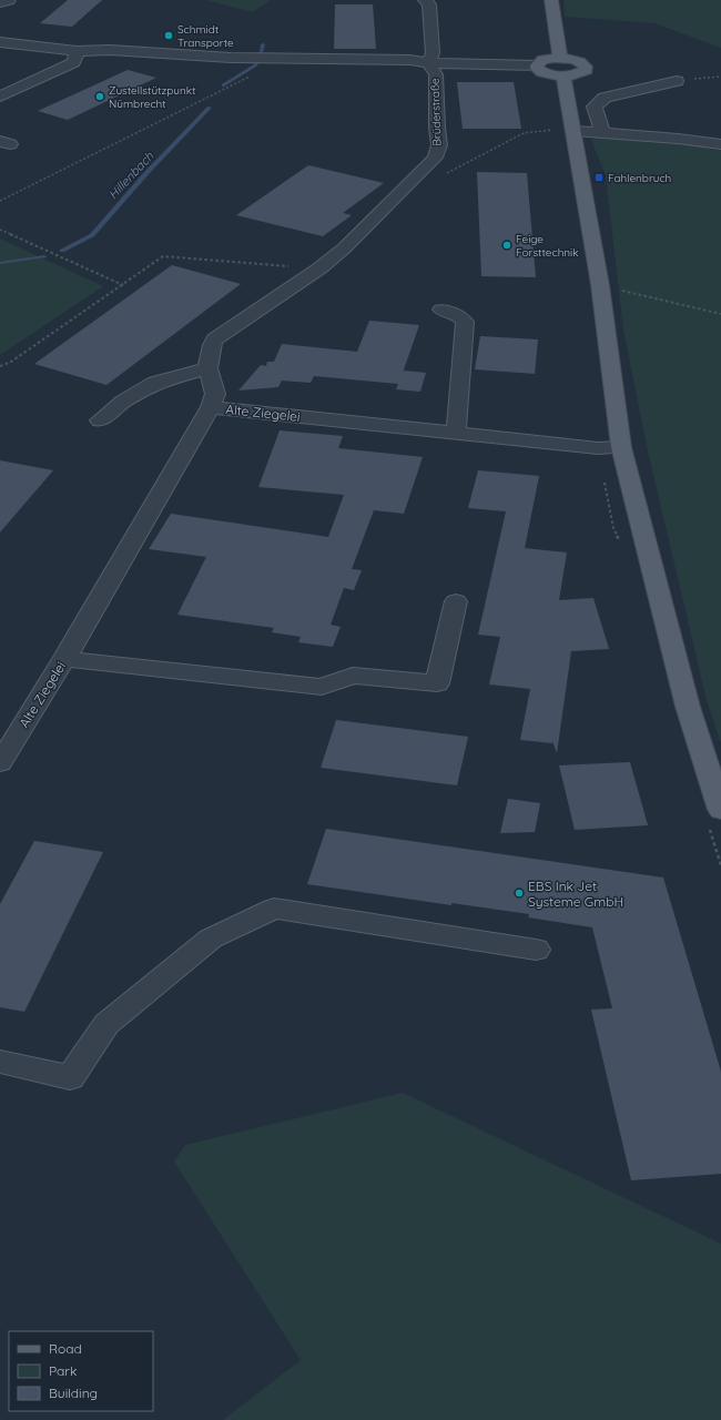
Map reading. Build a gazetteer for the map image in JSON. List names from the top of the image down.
{
  "streets": {
    "street": ["Brüderstraße", "Alte Ziegelei"]
  },
  "crossings": [
    ["Brüderstraße", "Alte Ziegelei"]
  ],
  "water": ["Hillenbach"],
  "places": {
    "other": [
      "Schmidt Transporte",
      "Zustellstützpunkt Nümbrecht",
      "Feige Forsttechnik",
      "EBS Ink Jet Systeme GmbH"
    ],
    "transit": ["Fahlenbruch"]
  },
  "legend": ["Road", "Park", "Building"]
}
